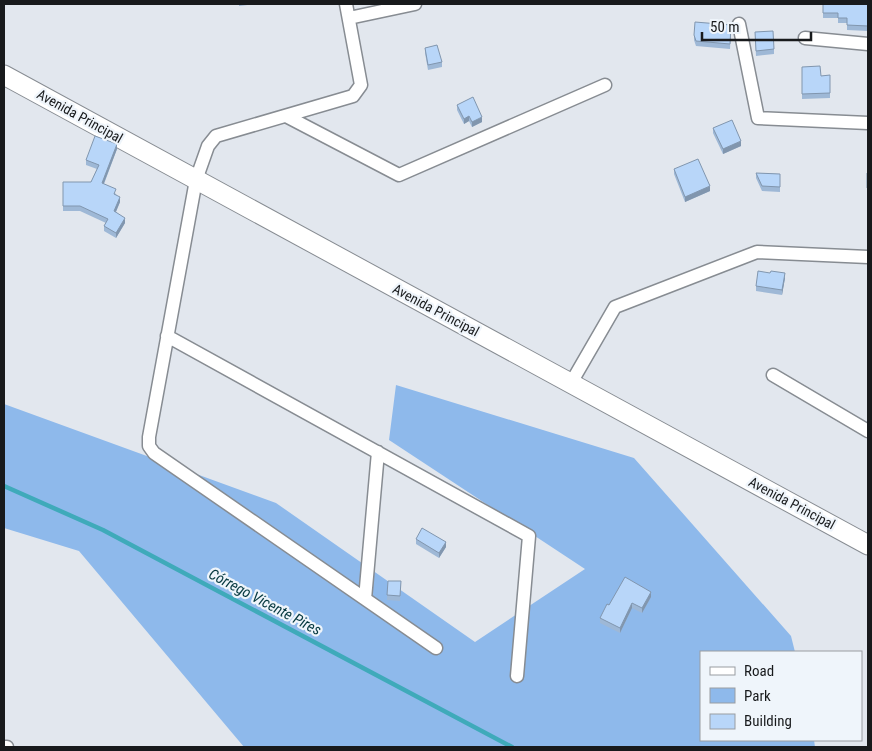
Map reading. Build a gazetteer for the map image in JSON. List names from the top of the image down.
{
  "streets": {
    "street": ["Avenida Principal"]
  },
  "water": ["Córrego Vicente Pires"],
  "legend": ["Road", "Park", "Building"],
  "scale_bar": "50 m"
}
